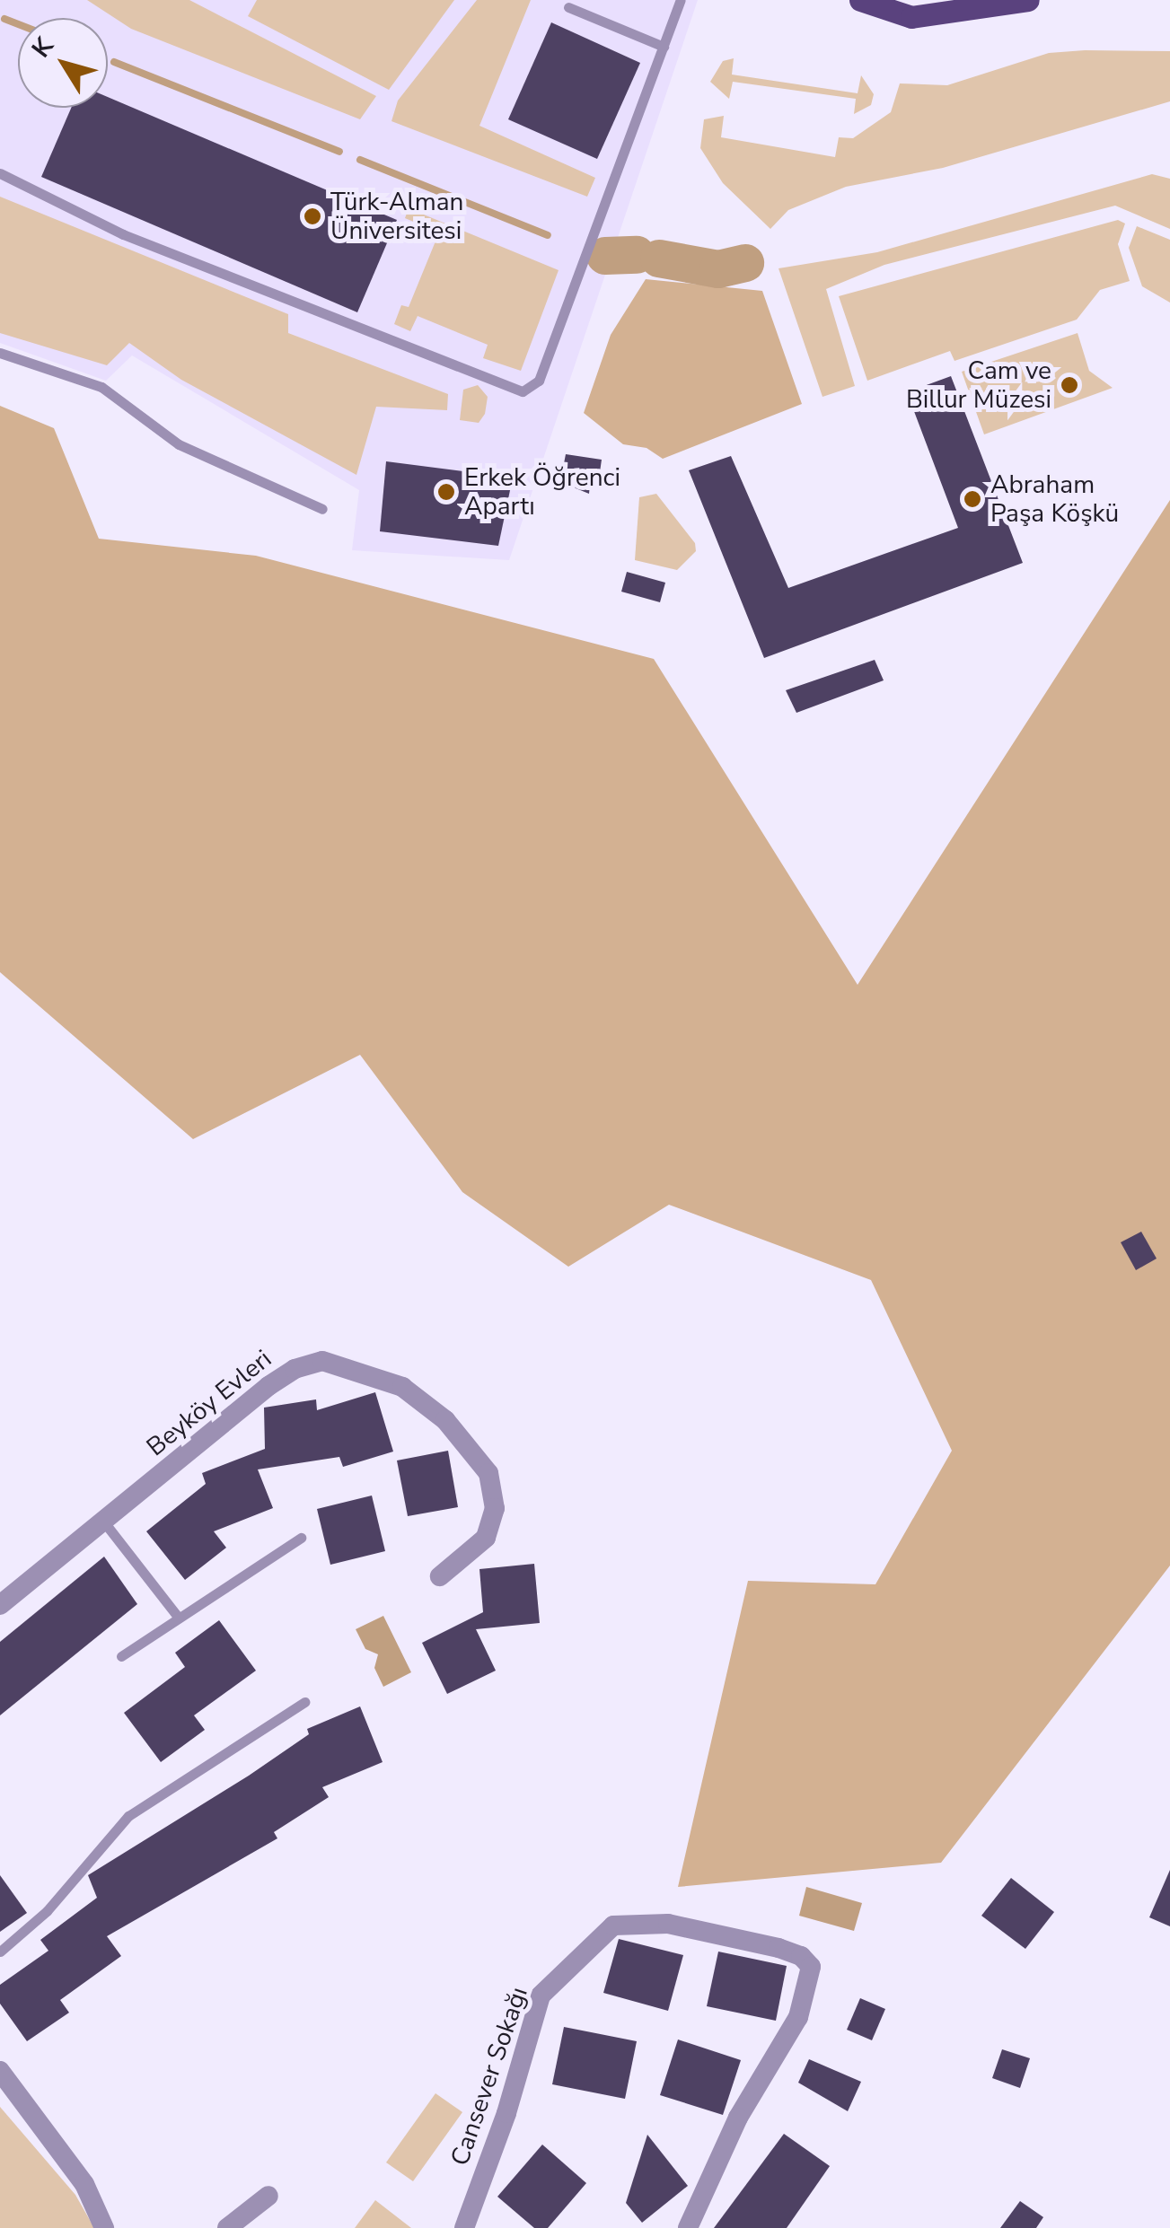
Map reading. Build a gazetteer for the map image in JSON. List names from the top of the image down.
{
  "streets": {
    "street": ["Beyköy Evleri", "Cansever Sokağı"]
  },
  "places": [
    "Türk-Alman Üniversitesi",
    "Cam ve Billur Müzesi",
    "Erkek Öğrenci Apartı",
    "Abraham Paşa Köşkü"
  ],
  "north": "top left"
}
